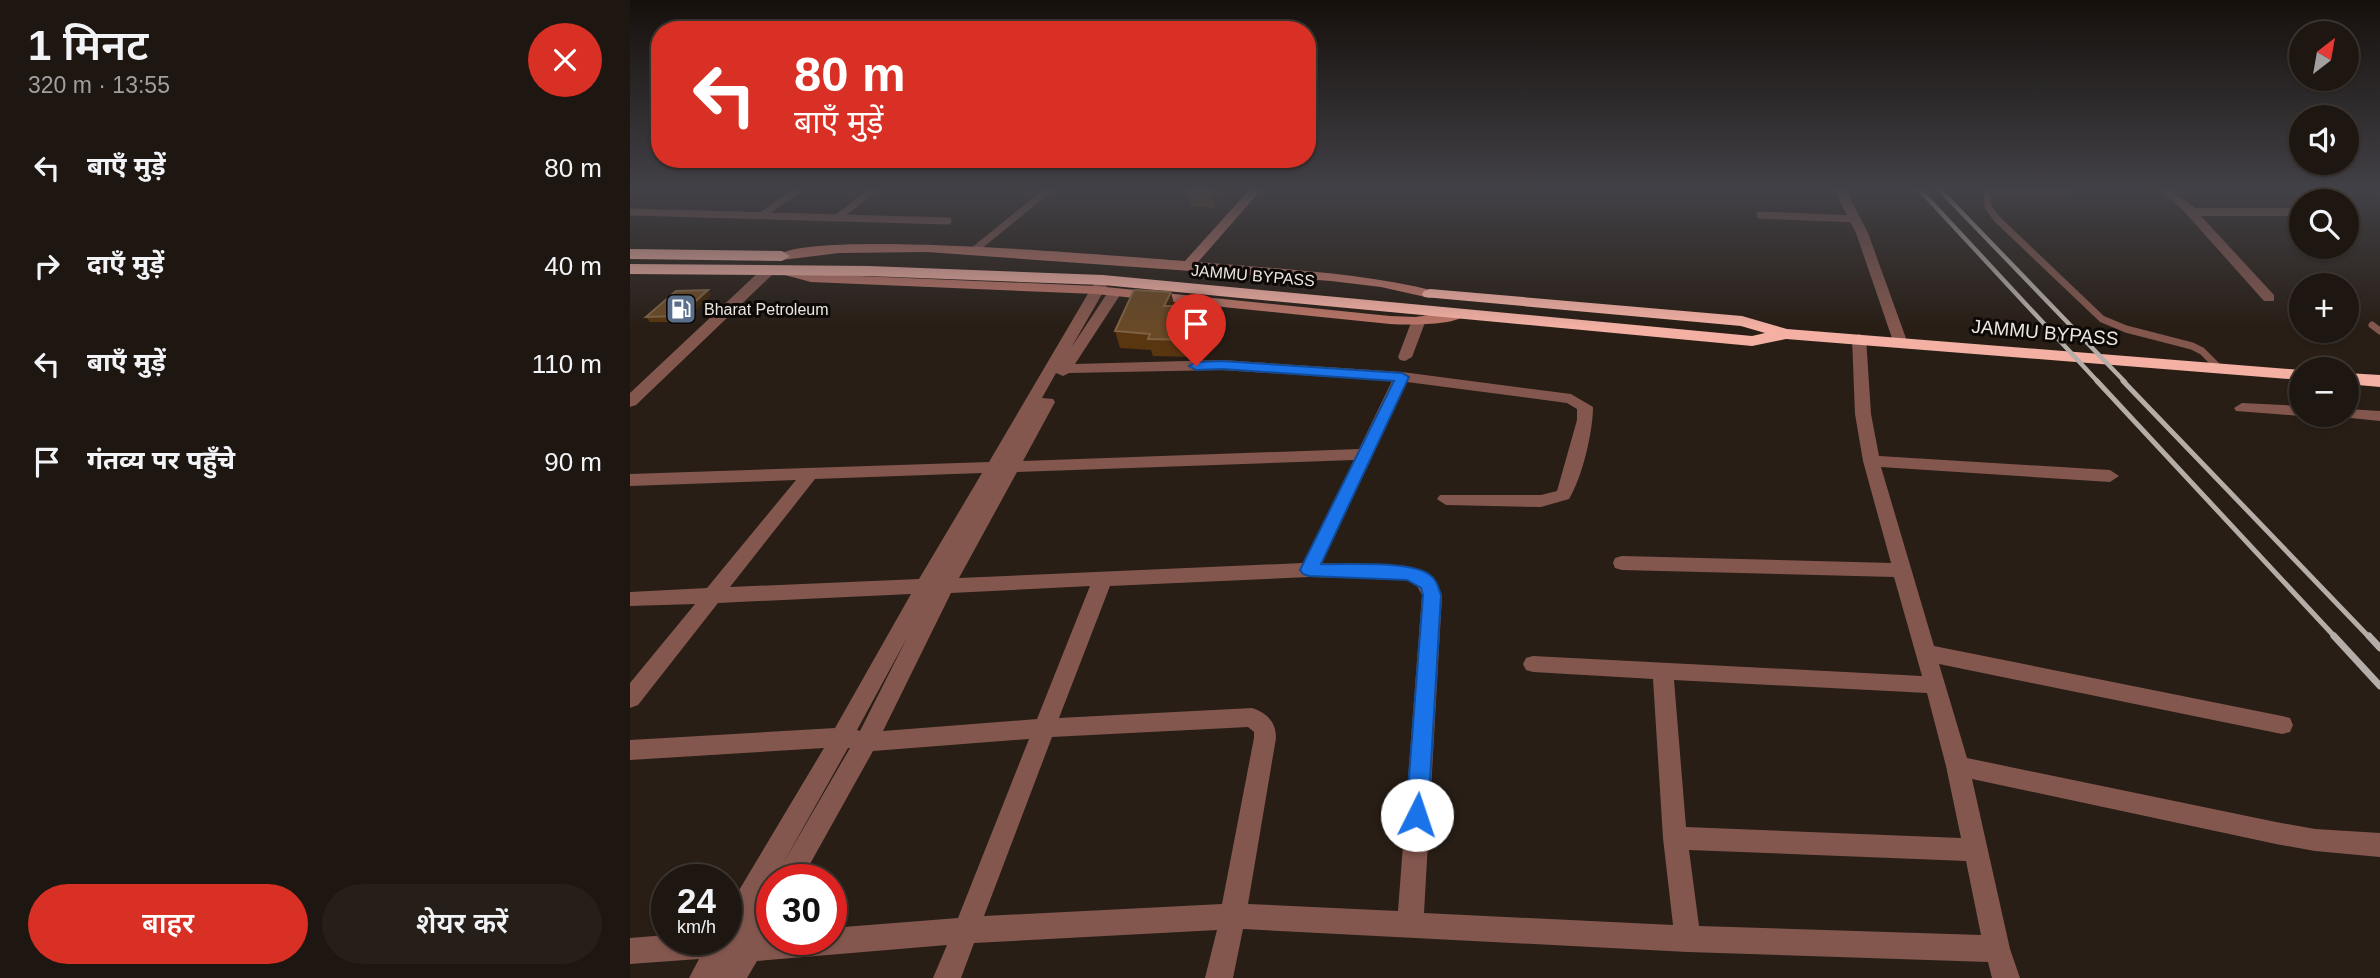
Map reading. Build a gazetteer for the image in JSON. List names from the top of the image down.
{
  "streets": {
    "highway": ["JAMMU BYPASS"]
  },
  "places": {
    "fuel station": ["Bharat Petroleum"]
  },
  "north": "top right",
  "page": {
    "heading": ["1 मिनट", "320 m · 13:55"],
    "map_buttons": ["+", "−"],
    "turn": ["80 m", "बाएँ मुड़ें"],
    "list": [
      {
        "name": "बाएँ मुड़ें",
        "value": "80 m"
      },
      {
        "name": "दाएँ मुड़ें",
        "value": "40 m"
      },
      {
        "name": "बाएँ मुड़ें",
        "value": "110 m"
      },
      {
        "name": "गंतव्य पर पहुँचे",
        "value": "90 m"
      }
    ],
    "speed": "24 km/h",
    "limit": "30",
    "buttons": ["बाहर", "शेयर करें"]
  }
}
